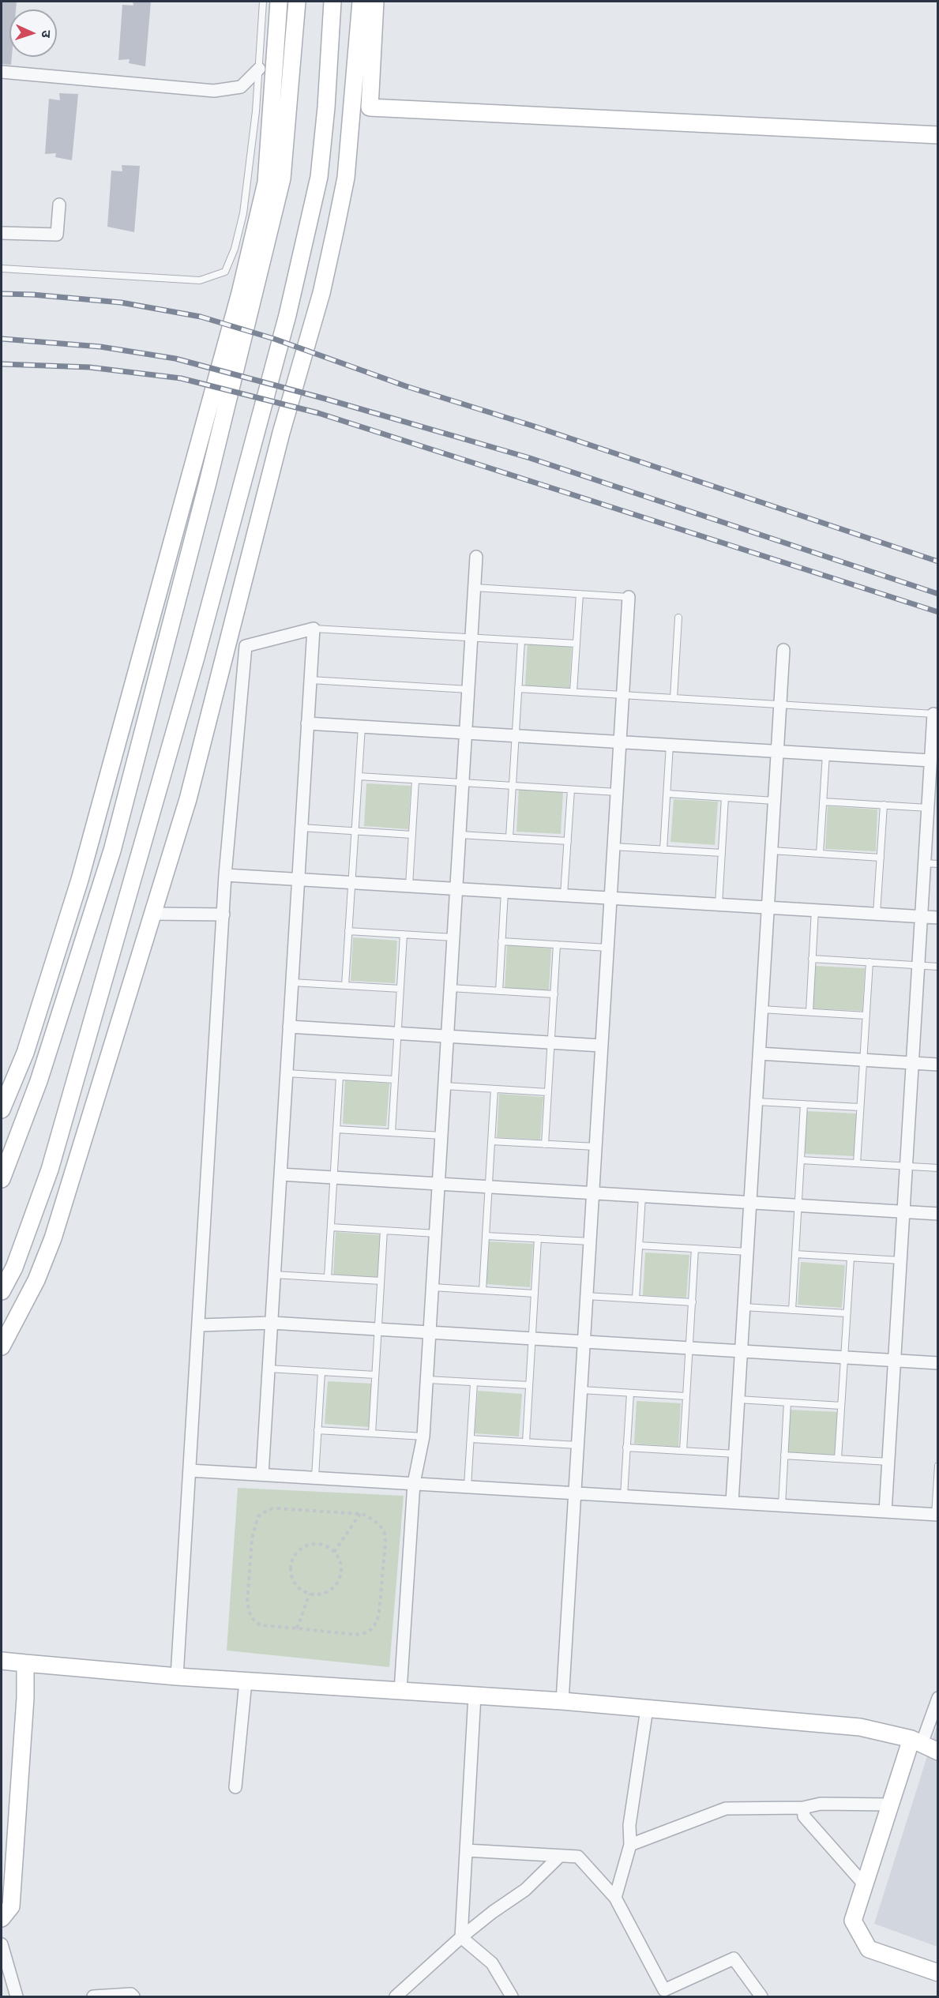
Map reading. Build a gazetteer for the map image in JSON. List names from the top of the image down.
{
  "north": "right"
}
